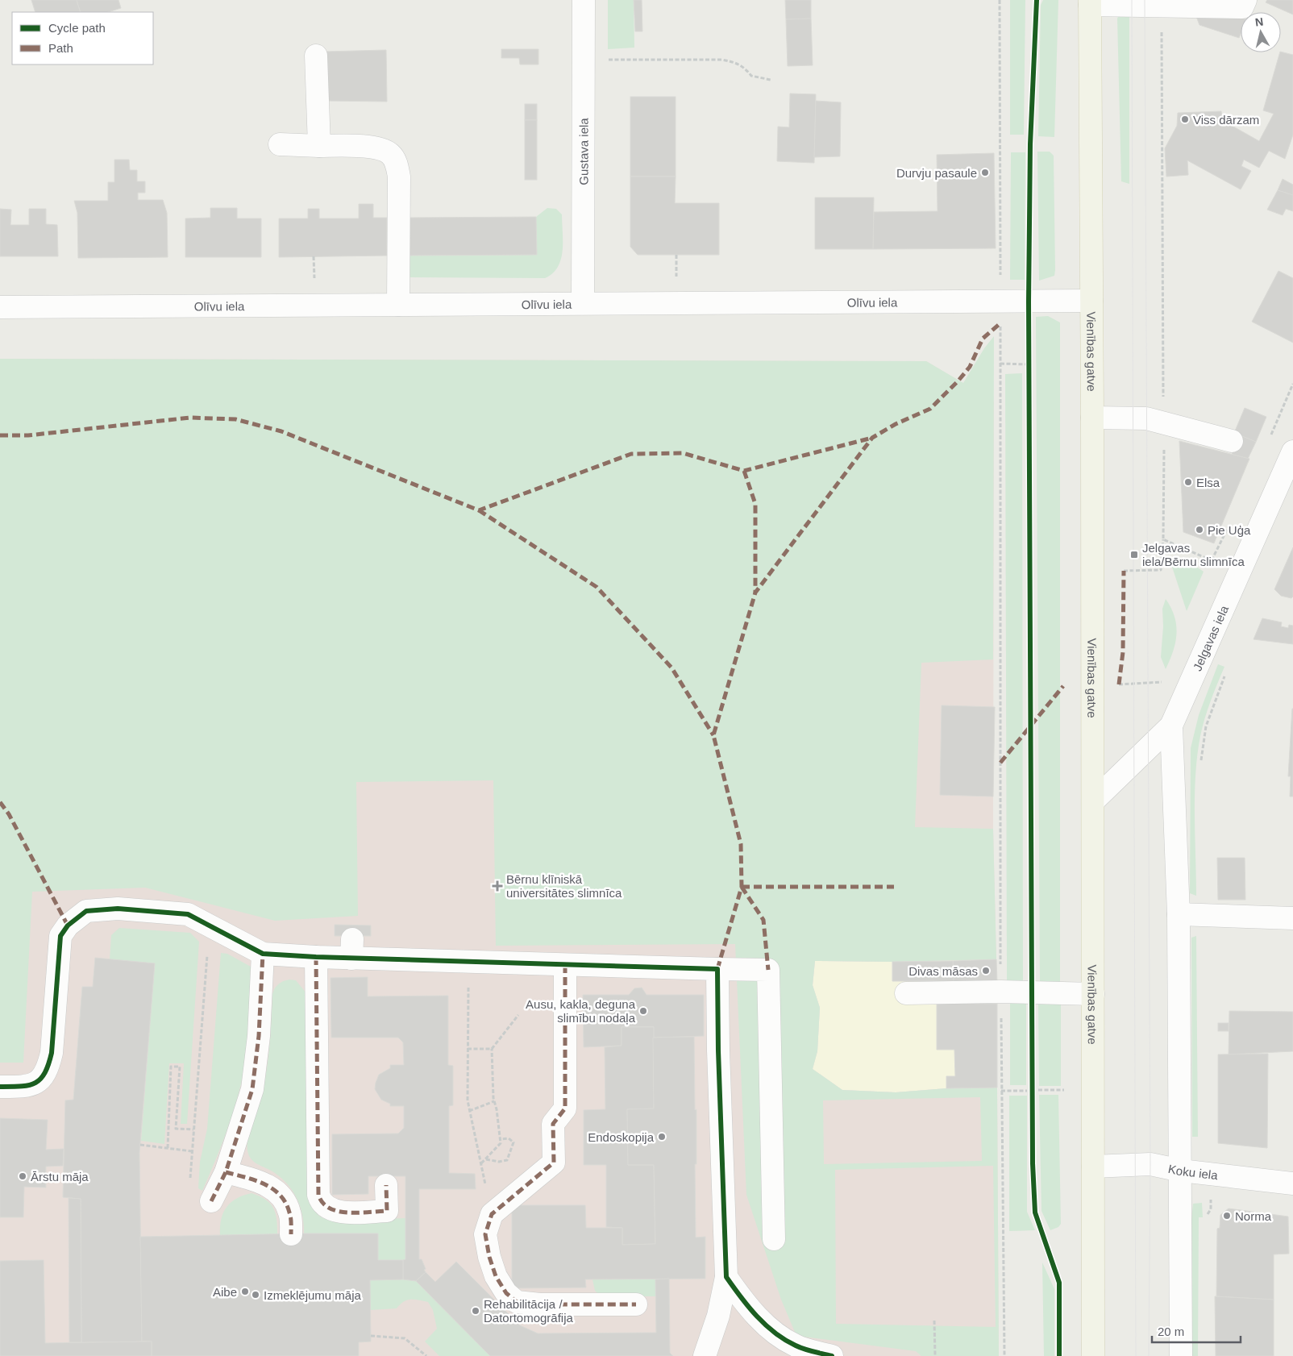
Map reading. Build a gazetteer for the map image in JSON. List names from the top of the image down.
{
  "streets": {
    "main road": ["Vienības gatve"],
    "street": [
      "Gustava iela",
      "Olīvu iela",
      "Jelgavas iela",
      "Koku iela"
    ]
  },
  "crossings": [
    ["Gustava iela", "Olīvu iela"],
    ["Olīvu iela", "Vienības gatve"],
    ["Vienības gatve", "Jelgavas iela"],
    ["Vienības gatve", "Koku iela"]
  ],
  "places": {
    "other": [
      "Viss dārzam",
      "Durvju pasaule",
      "Elsa",
      "Pie Uģa",
      "Divas māsas",
      "Ausu, kakla, deguna slimību nodaļa",
      "Endoskopija",
      "Ārstu māja",
      "Norma",
      "Aibe",
      "Izmeklējumu māja",
      "Rehabilitācija / Datortomogrāfija"
    ],
    "transit": ["Jelgavas iela/Bērnu slimnīca"],
    "health": ["Bērnu klīniskā universitātes slimnīca"]
  },
  "legend": ["Cycle path", "Path"],
  "scale_bar": "20 m",
  "north": "top"
}
